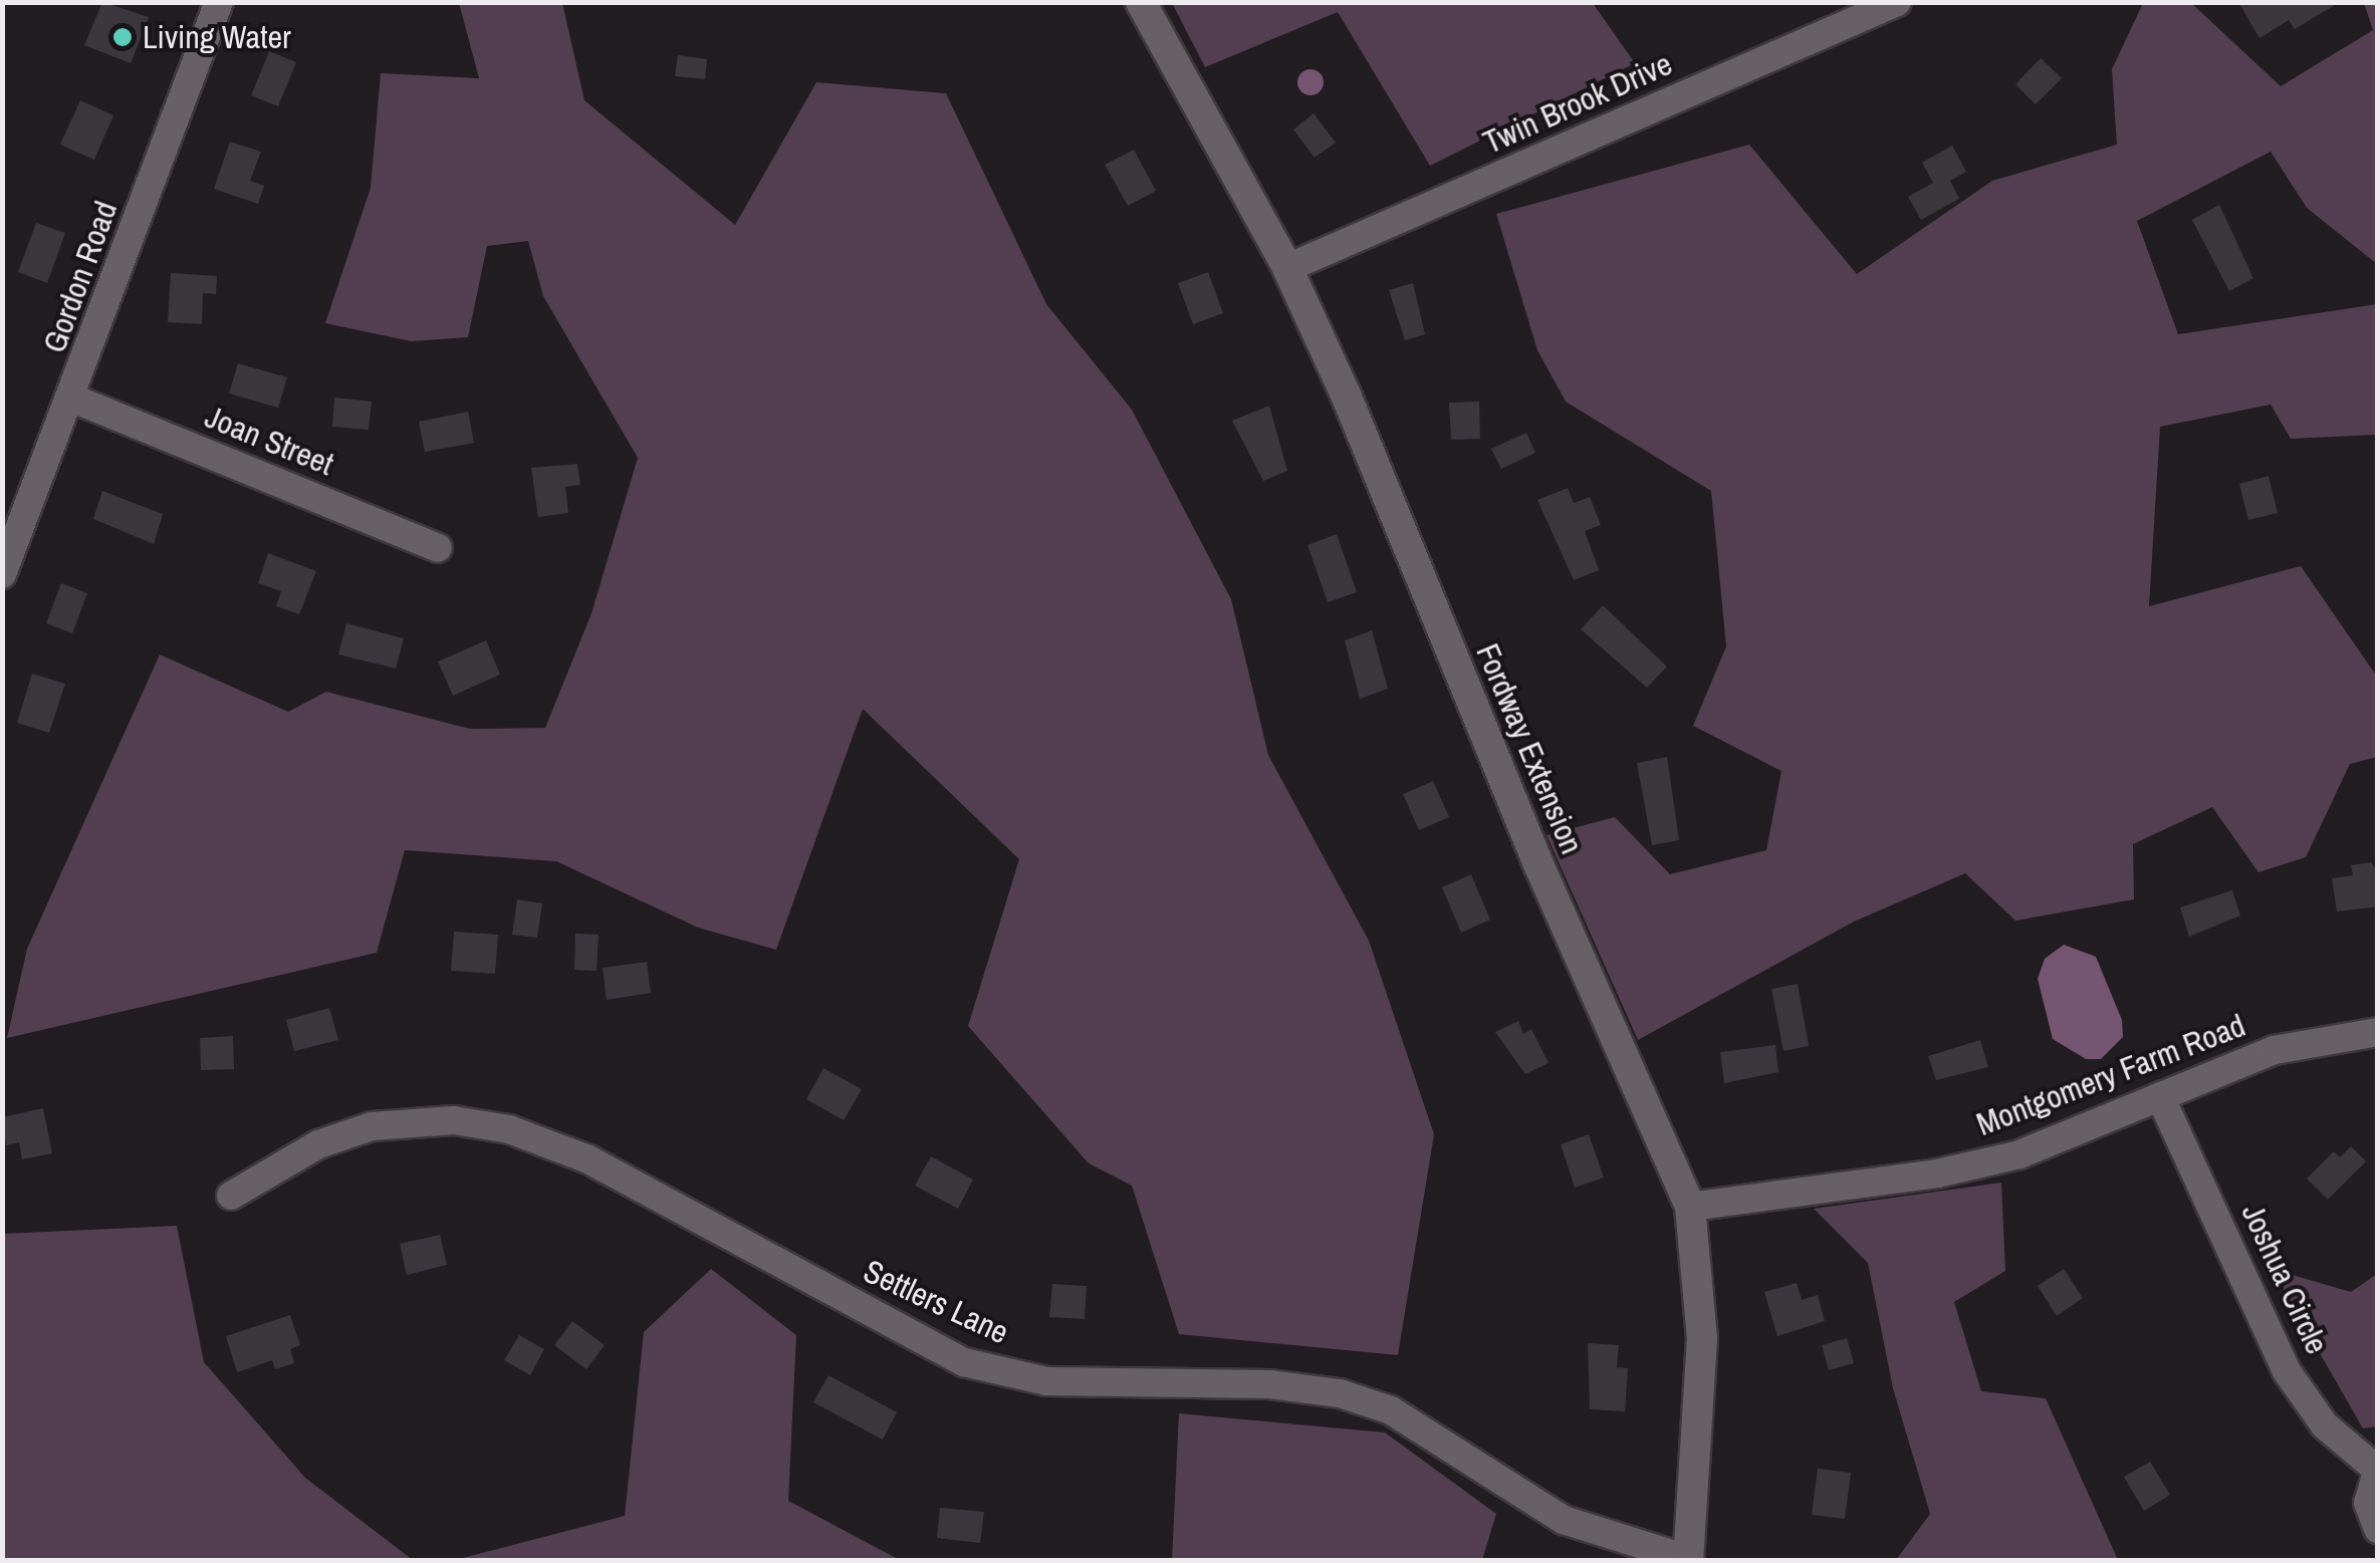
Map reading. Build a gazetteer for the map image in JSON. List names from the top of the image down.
{
  "streets": {
    "street": [
      "Twin Brook Drive",
      "Gordon Road",
      "Joan Street",
      "Fordway Extension",
      "Montgomery Farm Road",
      "Joshua Circle",
      "Settlers Lane"
    ]
  },
  "crossings": [
    ["Twin Brook Drive", "Fordway Extension"],
    ["Gordon Road", "Joan Street"],
    ["Fordway Extension", "Montgomery Farm Road"],
    ["Fordway Extension", "Settlers Lane"],
    ["Montgomery Farm Road", "Joshua Circle"]
  ],
  "places": ["Living Water"]
}
